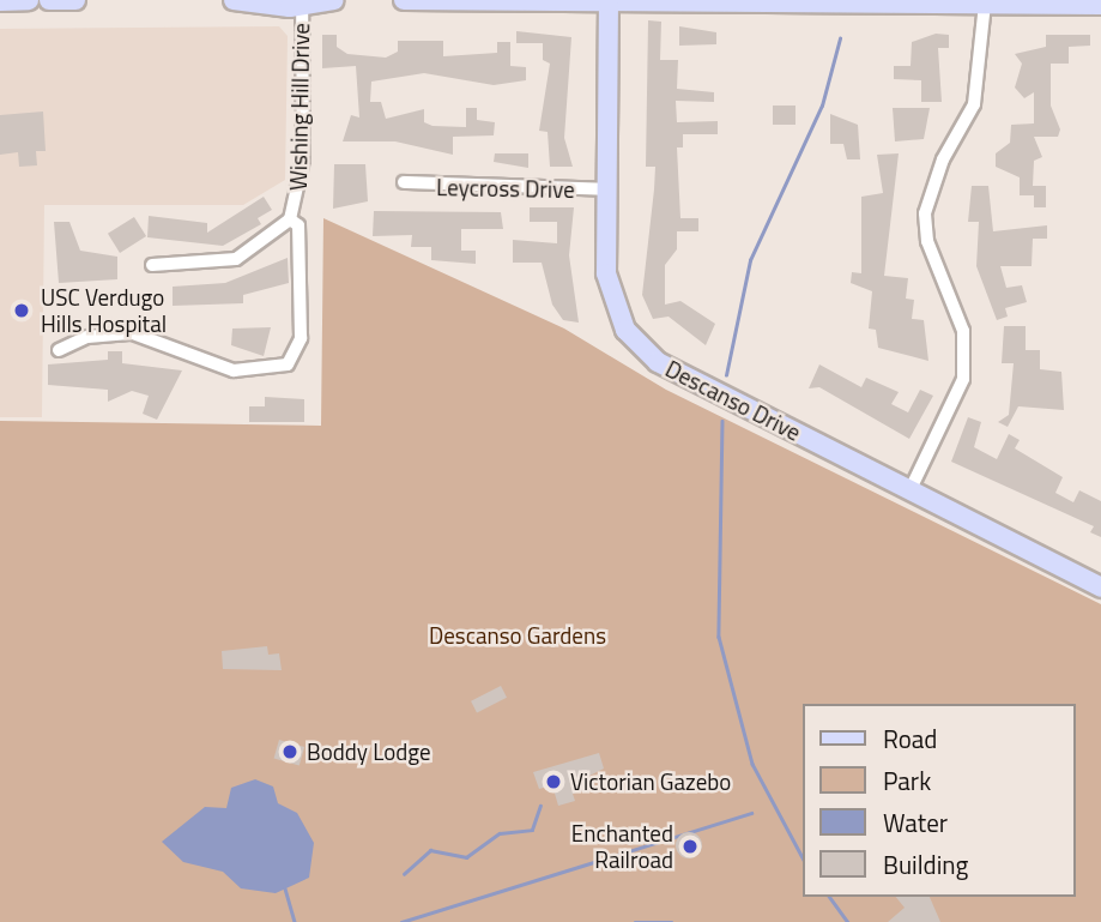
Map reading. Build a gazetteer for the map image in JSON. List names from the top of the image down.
{
  "streets": {
    "street": ["Wishing Hill Drive", "Leycross Drive", "Descanso Drive"]
  },
  "crossings": [
    ["Leycross Drive", "Descanso Drive"]
  ],
  "parks": ["Descanso Gardens"],
  "places": [
    "USC Verdugo Hills Hospital",
    "Boddy Lodge",
    "Victorian Gazebo",
    "Enchanted Railroad"
  ],
  "legend": [
    "Road",
    "Park",
    "Water",
    "Building"
  ]
}
